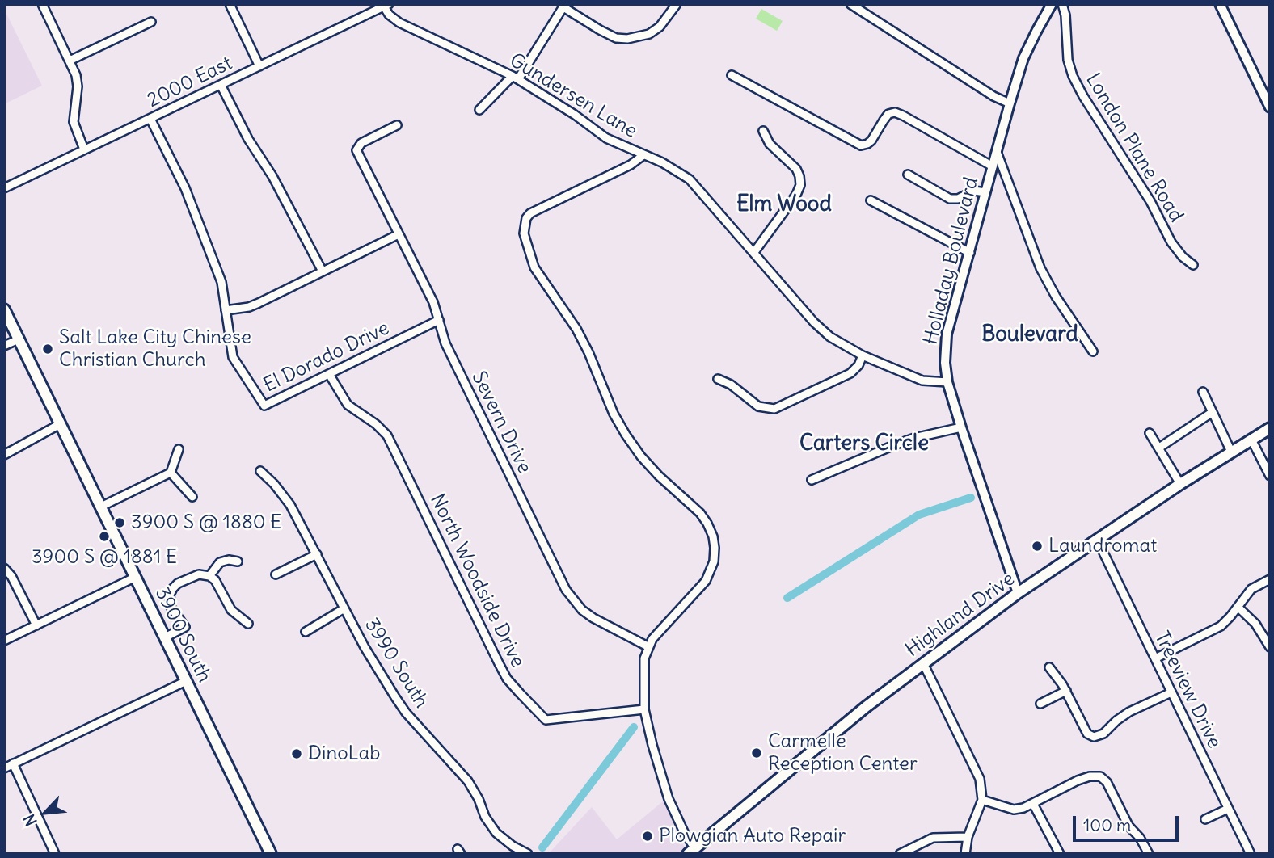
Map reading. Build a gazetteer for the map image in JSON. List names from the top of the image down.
{
  "streets": {
    "main road": ["Highland Drive", "3900 South"],
    "street": [
      "2000 East",
      "Gundersen Lane",
      "London Plane Road",
      "Holladay Boulevard",
      "El Dorado Drive",
      "Severn Drive",
      "North Woodside Drive",
      "3990 South",
      "Treeview Drive"
    ]
  },
  "crossings": [
    ["2000 East", "Gundersen Lane"],
    ["2000 East", "El Dorado Drive"],
    ["Gundersen Lane", "Holladay Boulevard"],
    ["Holladay Boulevard", "Highland Drive"],
    ["El Dorado Drive", "Severn Drive"],
    ["El Dorado Drive", "North Woodside Drive"],
    ["Highland Drive", "Treeview Drive"]
  ],
  "districts": ["Elm Wood", "Boulevard", "Carters Circle"],
  "places": [
    "Salt Lake City Chinese Christian Church",
    "3900 S @ 1880 E",
    "3900 S @ 1881 E",
    "Laundromat",
    "Carmelle Reception Center",
    "DinoLab",
    "Plowgian Auto Repair"
  ],
  "scale_bar": "100 m",
  "north": "bottom left"
}
